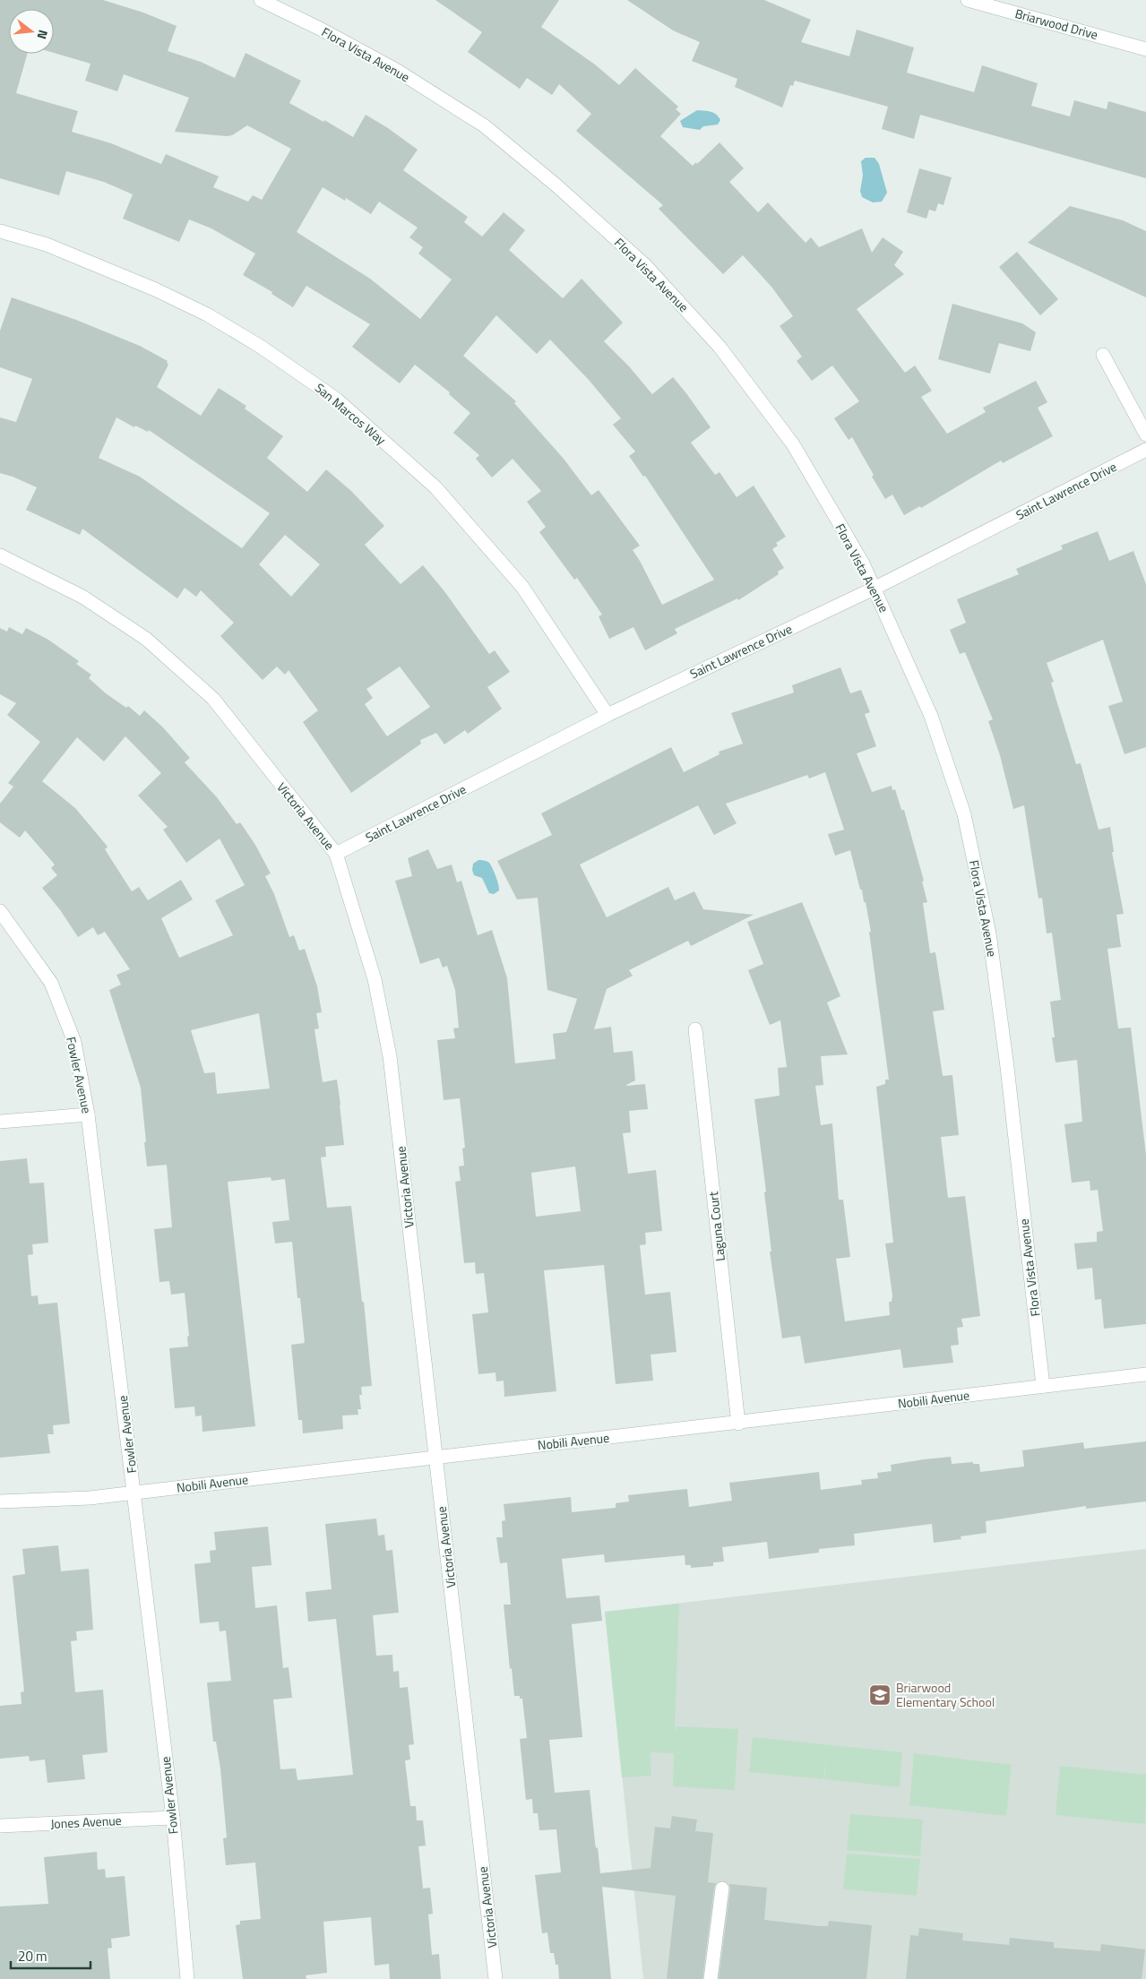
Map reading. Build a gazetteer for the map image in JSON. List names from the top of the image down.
{
  "streets": {
    "street": [
      "Briarwood Drive",
      "Flora Vista Avenue",
      "San Marcos Way",
      "Saint Lawrence Drive",
      "Victoria Avenue",
      "Fowler Avenue",
      "Laguna Court",
      "Nobili Avenue",
      "Jones Avenue"
    ]
  },
  "crossings": [
    ["Flora Vista Avenue", "Saint Lawrence Drive"],
    ["Flora Vista Avenue", "Nobili Avenue"],
    ["San Marcos Way", "Saint Lawrence Drive"],
    ["Saint Lawrence Drive", "Victoria Avenue"],
    ["Victoria Avenue", "Nobili Avenue"],
    ["Fowler Avenue", "Nobili Avenue"],
    ["Fowler Avenue", "Jones Avenue"],
    ["Laguna Court", "Nobili Avenue"]
  ],
  "places": {
    "school or university": ["Briarwood Elementary School"]
  },
  "scale_bar": "20 m",
  "north": "right"
}
